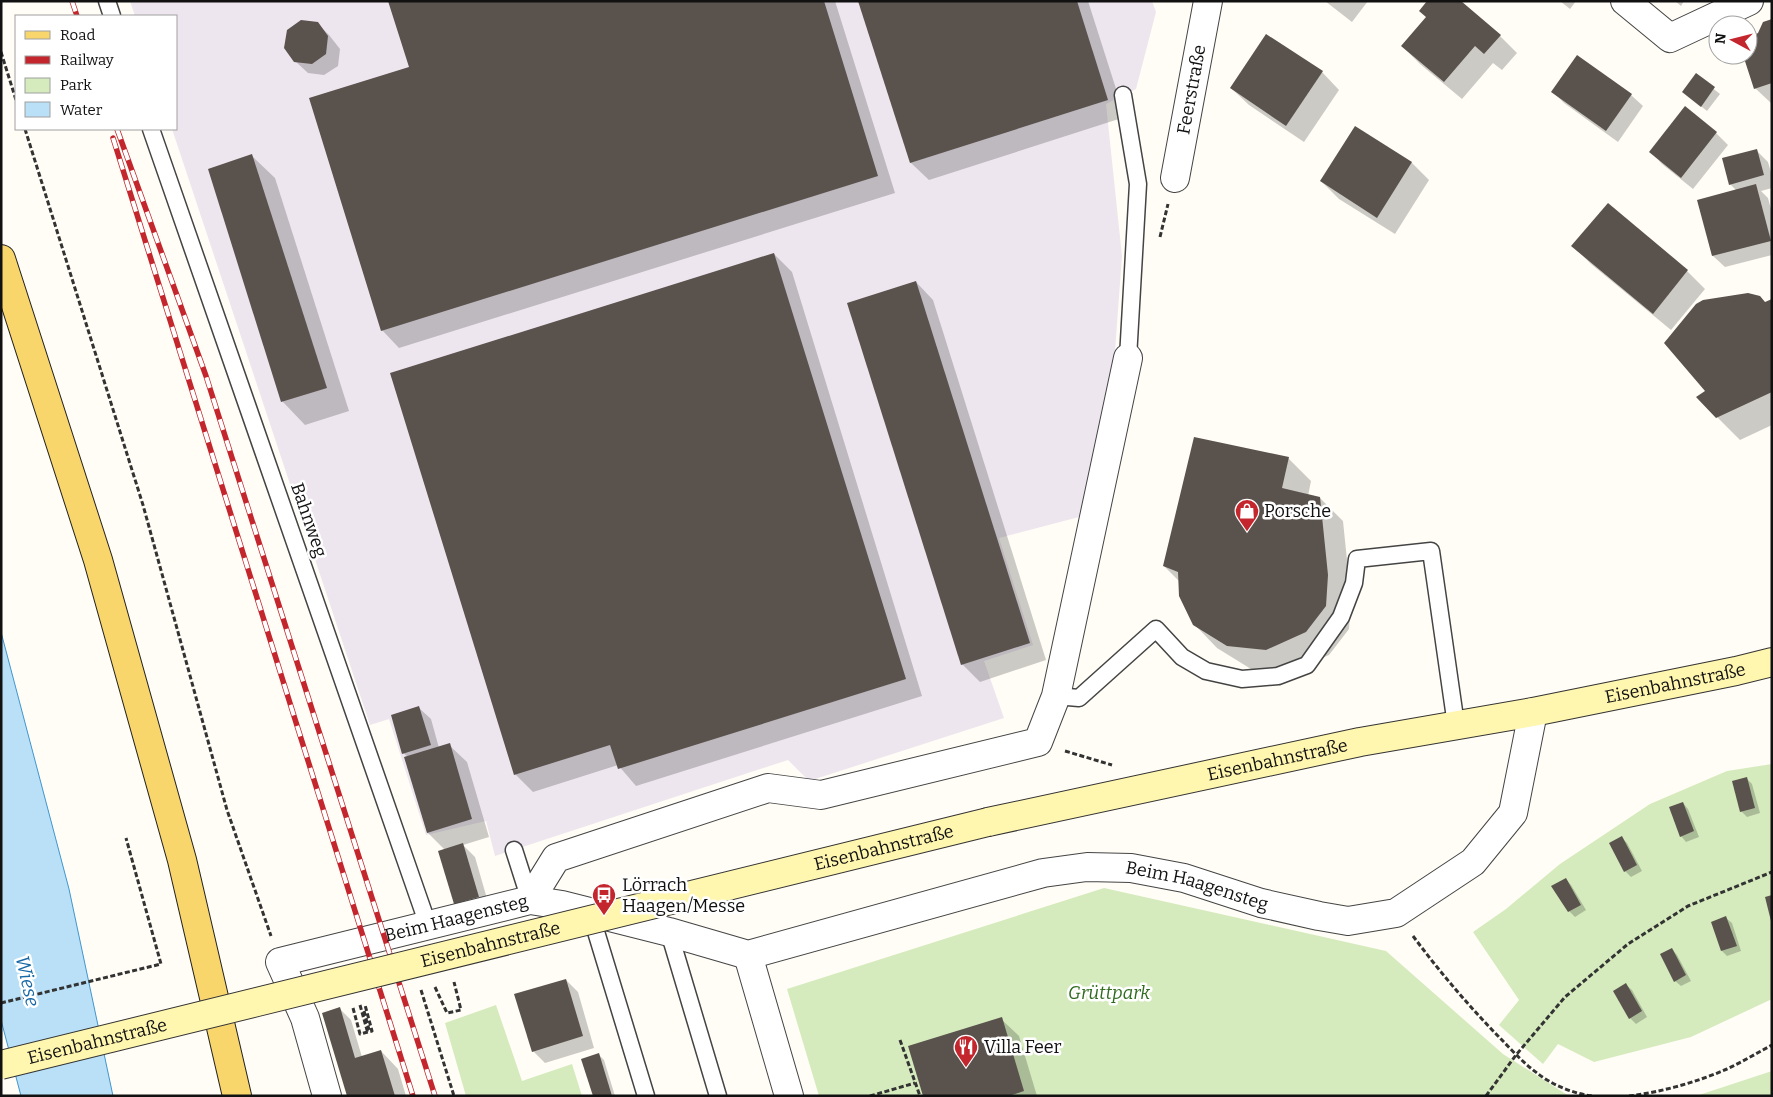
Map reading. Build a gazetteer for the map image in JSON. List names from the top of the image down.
{
  "streets": {
    "street": ["Feerstraße", "Eisenbahnstraße", "Beim Haagensteg"],
    "lane": ["Bahnweg"]
  },
  "crossings": [
    ["Bahnweg", "Beim Haagensteg"],
    ["Eisenbahnstraße", "Beim Haagensteg"]
  ],
  "water": ["Wiese"],
  "parks": ["Grüttpark"],
  "places": {
    "shop": ["Porsche"],
    "bus stop": ["Lörrach Haagen/Messe"],
    "restaurant": ["Villa Feer"]
  },
  "legend": [
    "Road",
    "Railway",
    "Park",
    "Water"
  ],
  "north": "left"
}
